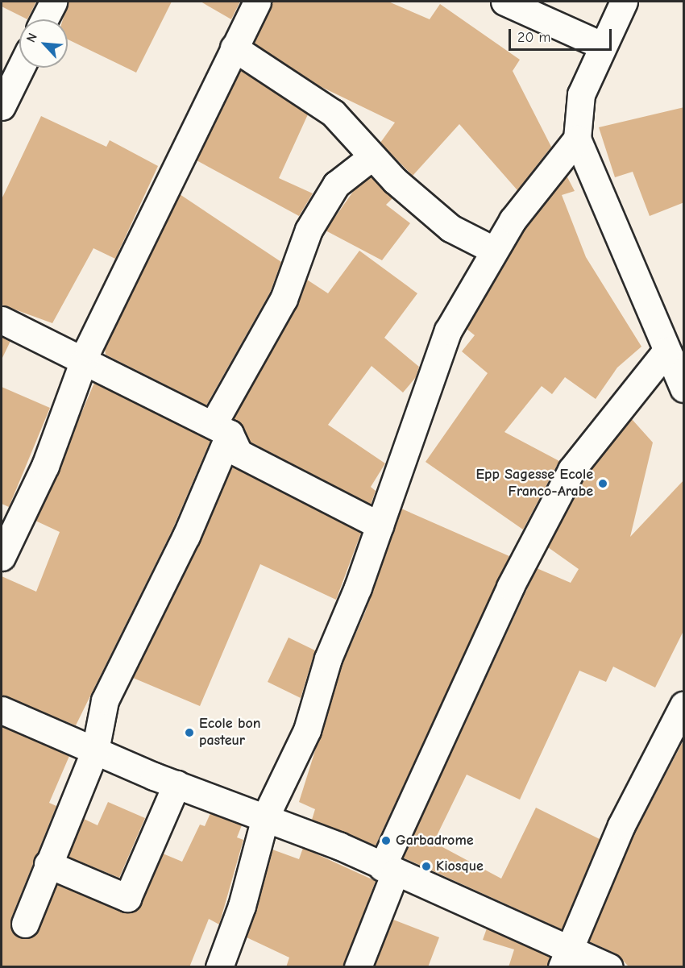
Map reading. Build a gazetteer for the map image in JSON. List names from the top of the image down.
{
  "places": [
    "Epp Sagesse Ecole Franco-Arabe",
    "Ecole bon pasteur",
    "Garbadrome",
    "Kiosque"
  ],
  "scale_bar": "20 m",
  "north": "top left"
}
